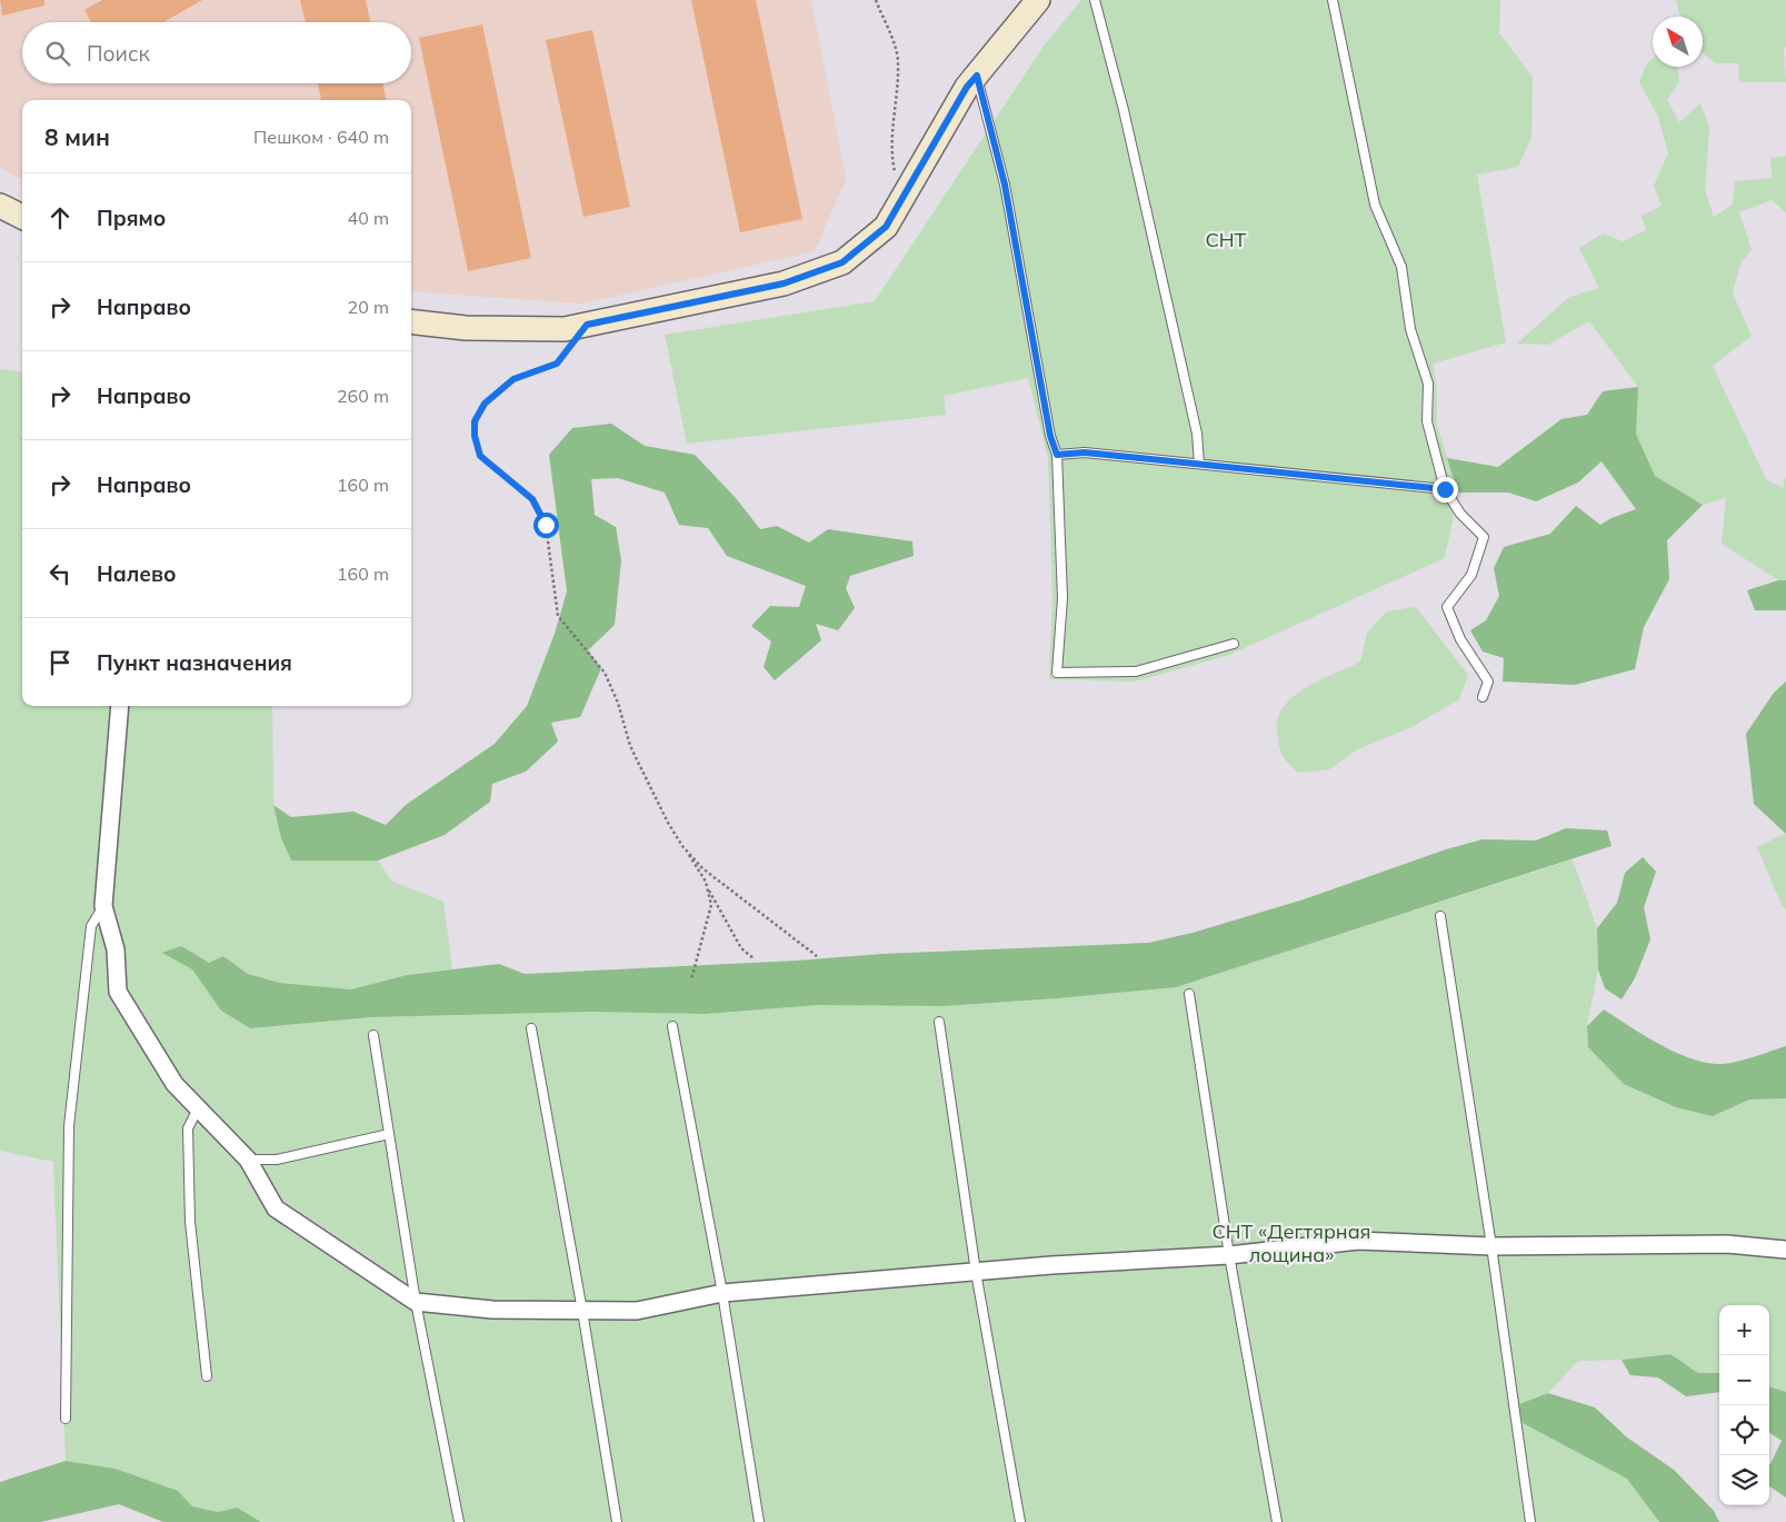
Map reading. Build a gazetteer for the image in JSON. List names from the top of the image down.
{
  "parks": ["СНТ", "СНТ «Дегтярная лощина»"],
  "north": "top left",
  "page": {
    "search": "Поиск",
    "heading": ["8 мин", "Пешком · 640 m"],
    "list": [
      ["Прямо", "40 m"],
      ["Направо", "20 m"],
      ["Направо", "260 m"],
      ["Направо", "160 m"],
      ["Налево", "160 m"],
      "Пункт назначения"
    ],
    "map_buttons": ["+", "−"]
  }
}
